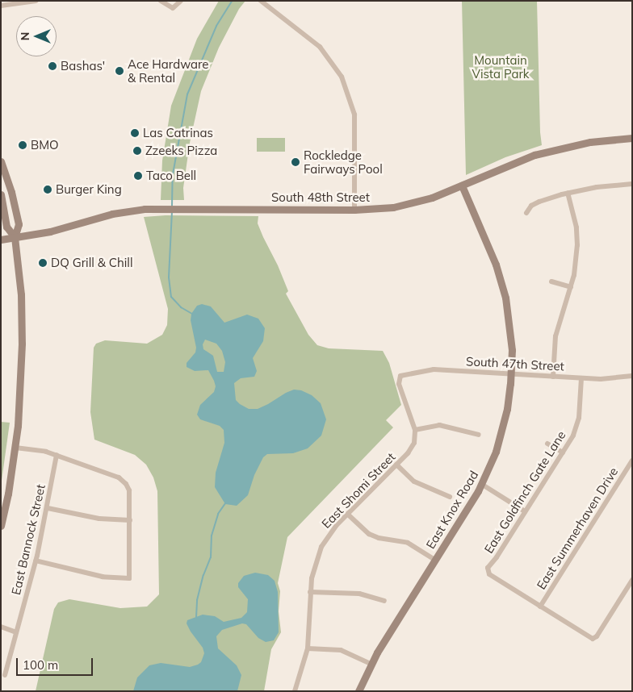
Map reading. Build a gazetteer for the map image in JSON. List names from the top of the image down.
{
  "streets": {
    "main road": ["South 48th Street", "East Knox Road"],
    "street": [
      "South 47th Street",
      "East Shomi Street",
      "East Goldfinch Gate Lane",
      "East Summerhaven Drive",
      "East Bannock Street"
    ]
  },
  "crossings": [
    ["South 48th Street", "East Knox Road"],
    ["South 47th Street", "East Shomi Street"],
    ["South 47th Street", "East Goldfinch Gate Lane"],
    ["South 47th Street", "East Knox Road"],
    ["East Goldfinch Gate Lane", "East Summerhaven Drive"]
  ],
  "parks": ["Mountain Vista Park"],
  "places": [
    "Bashas'",
    "Ace Hardware & Rental",
    "Las Catrinas",
    "BMO",
    "Zzeeks Pizza",
    "Rockledge Fairways Pool",
    "Taco Bell",
    "Burger King",
    "DQ Grill & Chill"
  ],
  "scale_bar": "100 m",
  "north": "left"
}
